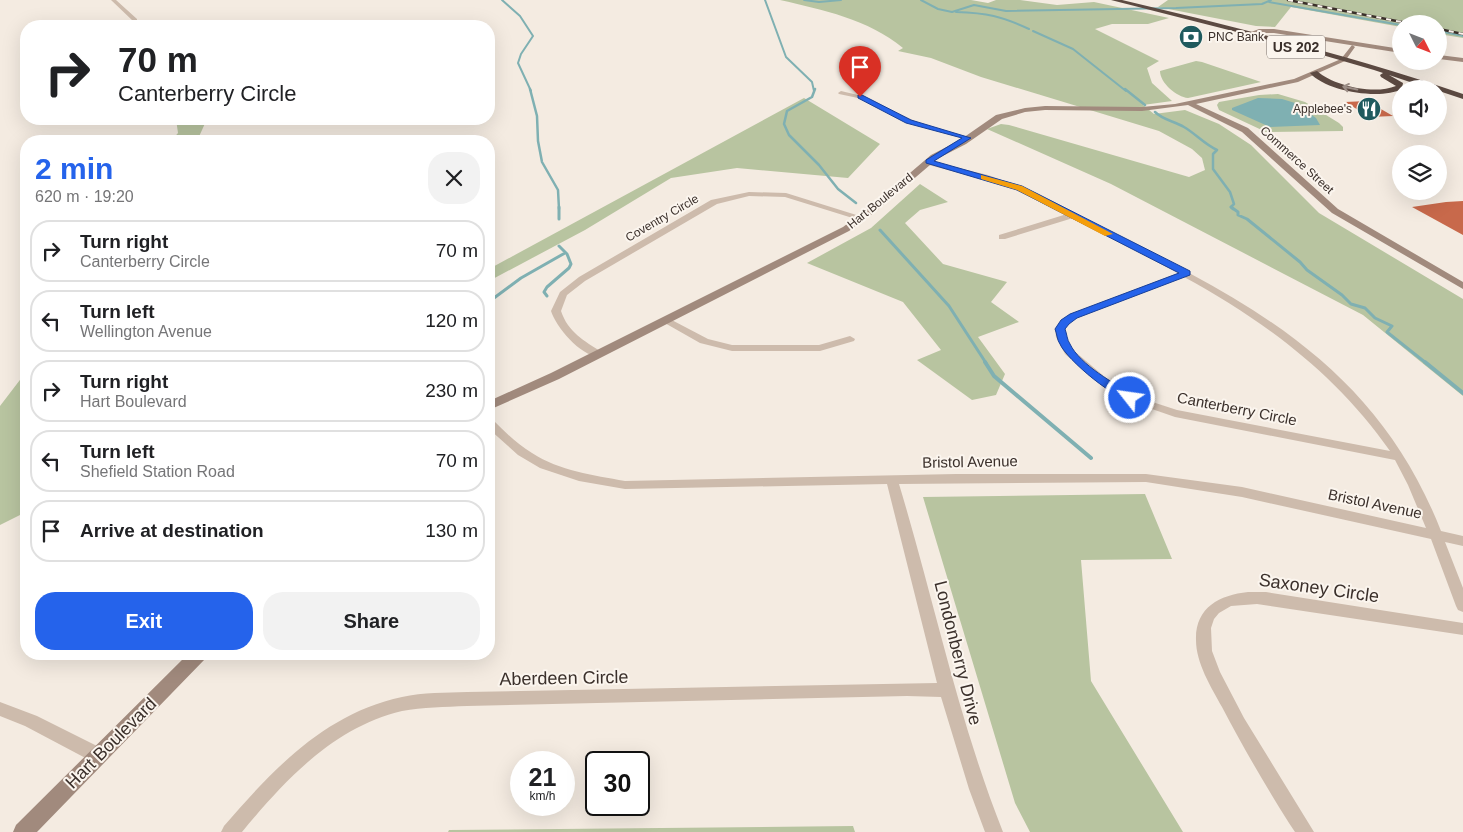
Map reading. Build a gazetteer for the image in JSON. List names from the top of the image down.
{
  "streets": {
    "highway": ["US 202"],
    "street": [
      "Commerce Street",
      "Hart Boulevard",
      "Coventry Circle",
      "Canterberry Circle",
      "Bristol Avenue",
      "Saxoney Circle",
      "Londonberry Drive",
      "Aberdeen Circle"
    ]
  },
  "crossings": [
    ["US 202", "Hart Boulevard"],
    ["Commerce Street", "Hart Boulevard"],
    ["Hart Boulevard", "Coventry Circle"],
    ["Bristol Avenue", "Londonberry Drive"],
    ["Londonberry Drive", "Aberdeen Circle"]
  ],
  "places": {
    "bank": ["PNC Bank"],
    "restaurant": ["Applebee's"]
  },
  "north": "bottom right",
  "page": {
    "turn": ["70 m", "Canterberry Circle"],
    "heading": ["2 min", "620 m · 19:20"],
    "list": [
      {
        "name": "Turn right",
        "note": "Canterberry Circle",
        "value": "70 m"
      },
      {
        "name": "Turn left",
        "note": "Wellington Avenue",
        "value": "120 m"
      },
      {
        "name": "Turn right",
        "note": "Hart Boulevard",
        "value": "230 m"
      },
      {
        "name": "Turn left",
        "note": "Shefield Station Road",
        "value": "70 m"
      },
      {
        "name": "Arrive at destination",
        "value": "130 m"
      }
    ],
    "buttons": ["Exit", "Share"],
    "speed": "21 km/h",
    "limit": "30"
  }
}
